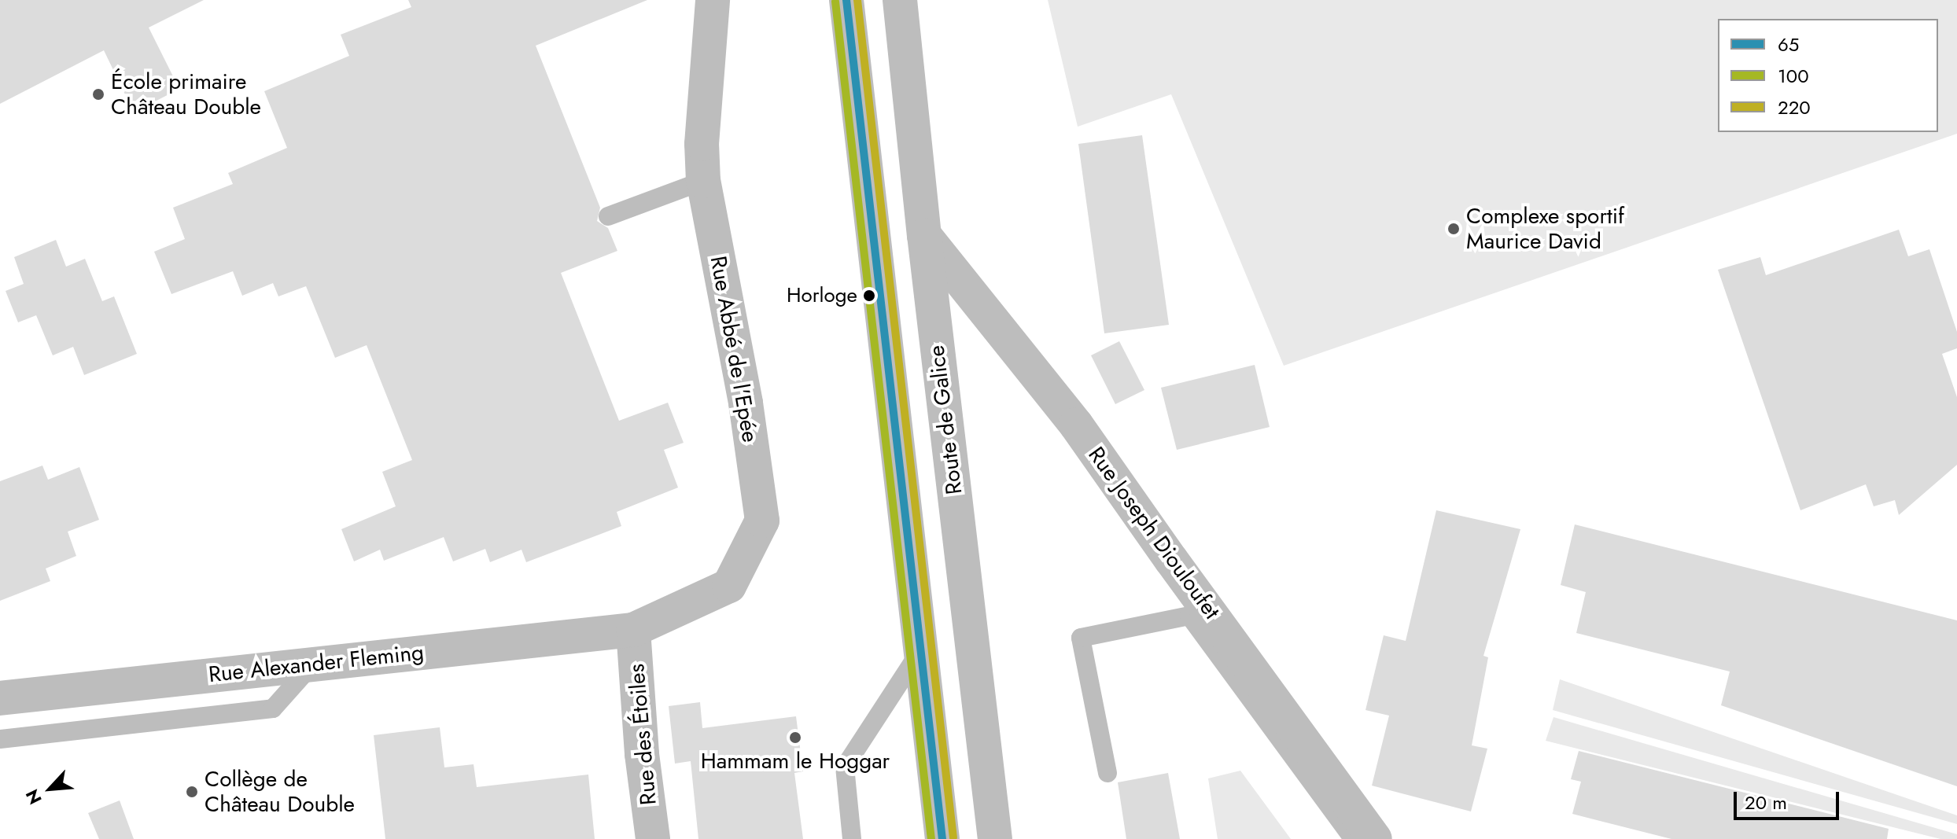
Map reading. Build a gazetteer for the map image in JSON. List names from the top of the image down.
{
  "streets": {
    "street": [
      "Rue Abbé de l'Epée",
      "Route de Galice",
      "Rue Joseph Diouloufet",
      "Rue Alexander Fleming",
      "Rue des Étoiles"
    ]
  },
  "crossings": [
    ["Rue Abbé de l'Epée", "Rue Alexander Fleming"],
    ["Rue Abbé de l'Epée", "Rue des Étoiles"],
    ["Route de Galice", "Rue Joseph Diouloufet"],
    ["Rue Alexander Fleming", "Rue des Étoiles"]
  ],
  "places": [
    "École primaire Château Double",
    "Complexe sportif Maurice David",
    "Horloge",
    "Hammam le Hoggar",
    "Collège de Château Double"
  ],
  "lines": ["transit line 65", "transit line 220", "transit line 100"],
  "legend": ["65", "100", "220"],
  "scale_bar": "20 m",
  "north": "bottom left"
}
